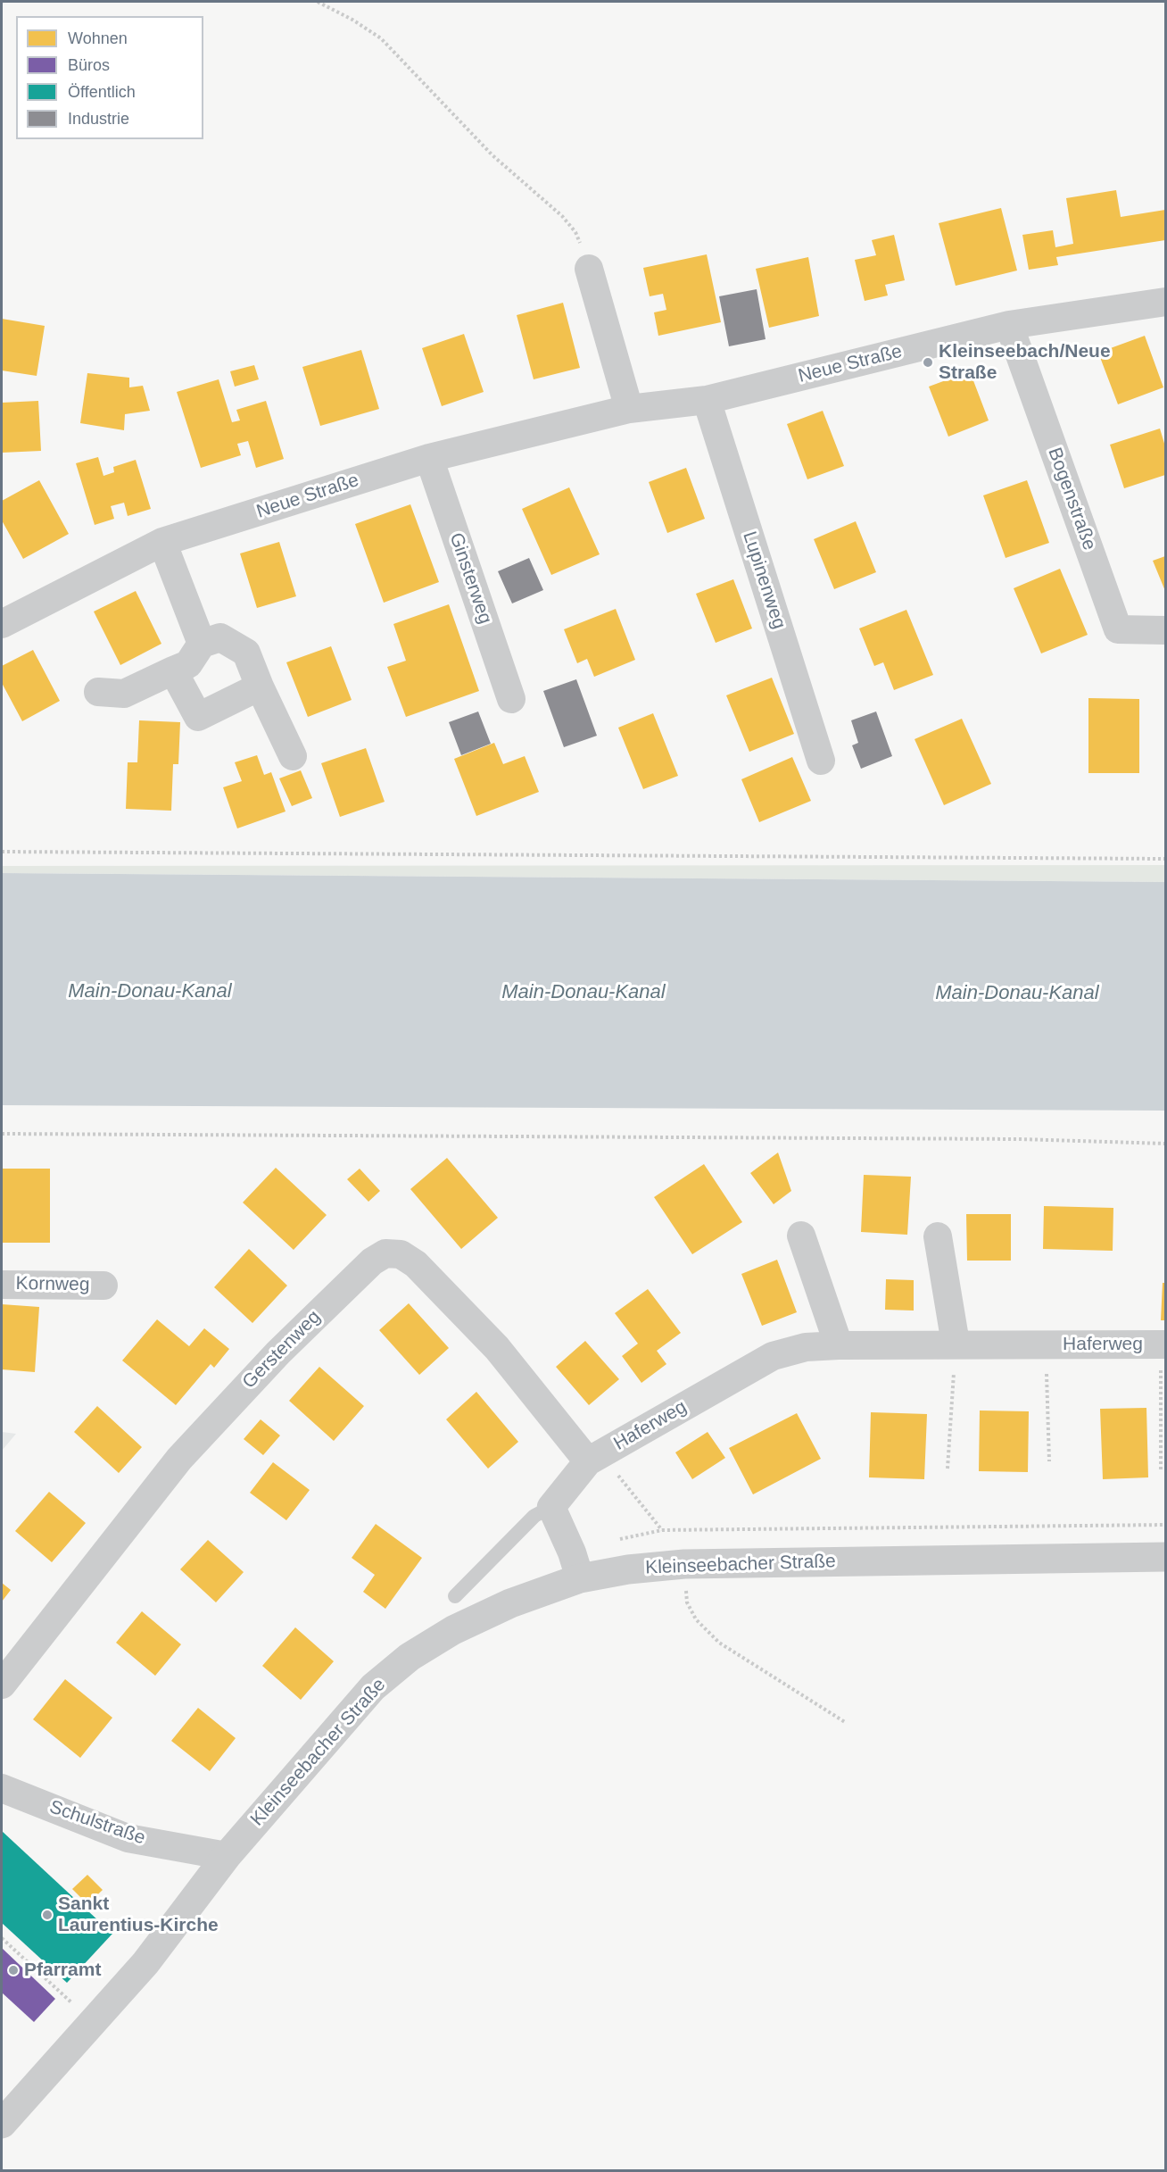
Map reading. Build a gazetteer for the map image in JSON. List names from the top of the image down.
{
  "streets": {
    "street": [
      "Neue Straße",
      "Bogenstraße",
      "Ginsterweg",
      "Lupinenweg",
      "Kornweg",
      "Haferweg",
      "Gerstenweg",
      "Kleinseebacher Straße",
      "Schulstraße"
    ]
  },
  "crossings": [
    ["Neue Straße", "Bogenstraße"],
    ["Neue Straße", "Ginsterweg"],
    ["Neue Straße", "Lupinenweg"],
    ["Haferweg", "Gerstenweg"],
    ["Kleinseebacher Straße", "Schulstraße"]
  ],
  "water": ["Main-Donau-Kanal"],
  "places": ["Kleinseebach/Neue Straße", "Sankt Laurentius-Kirche", "Pfarramt"],
  "legend": [
    "Wohnen",
    "Büros",
    "Öffentlich",
    "Industrie"
  ]
}
